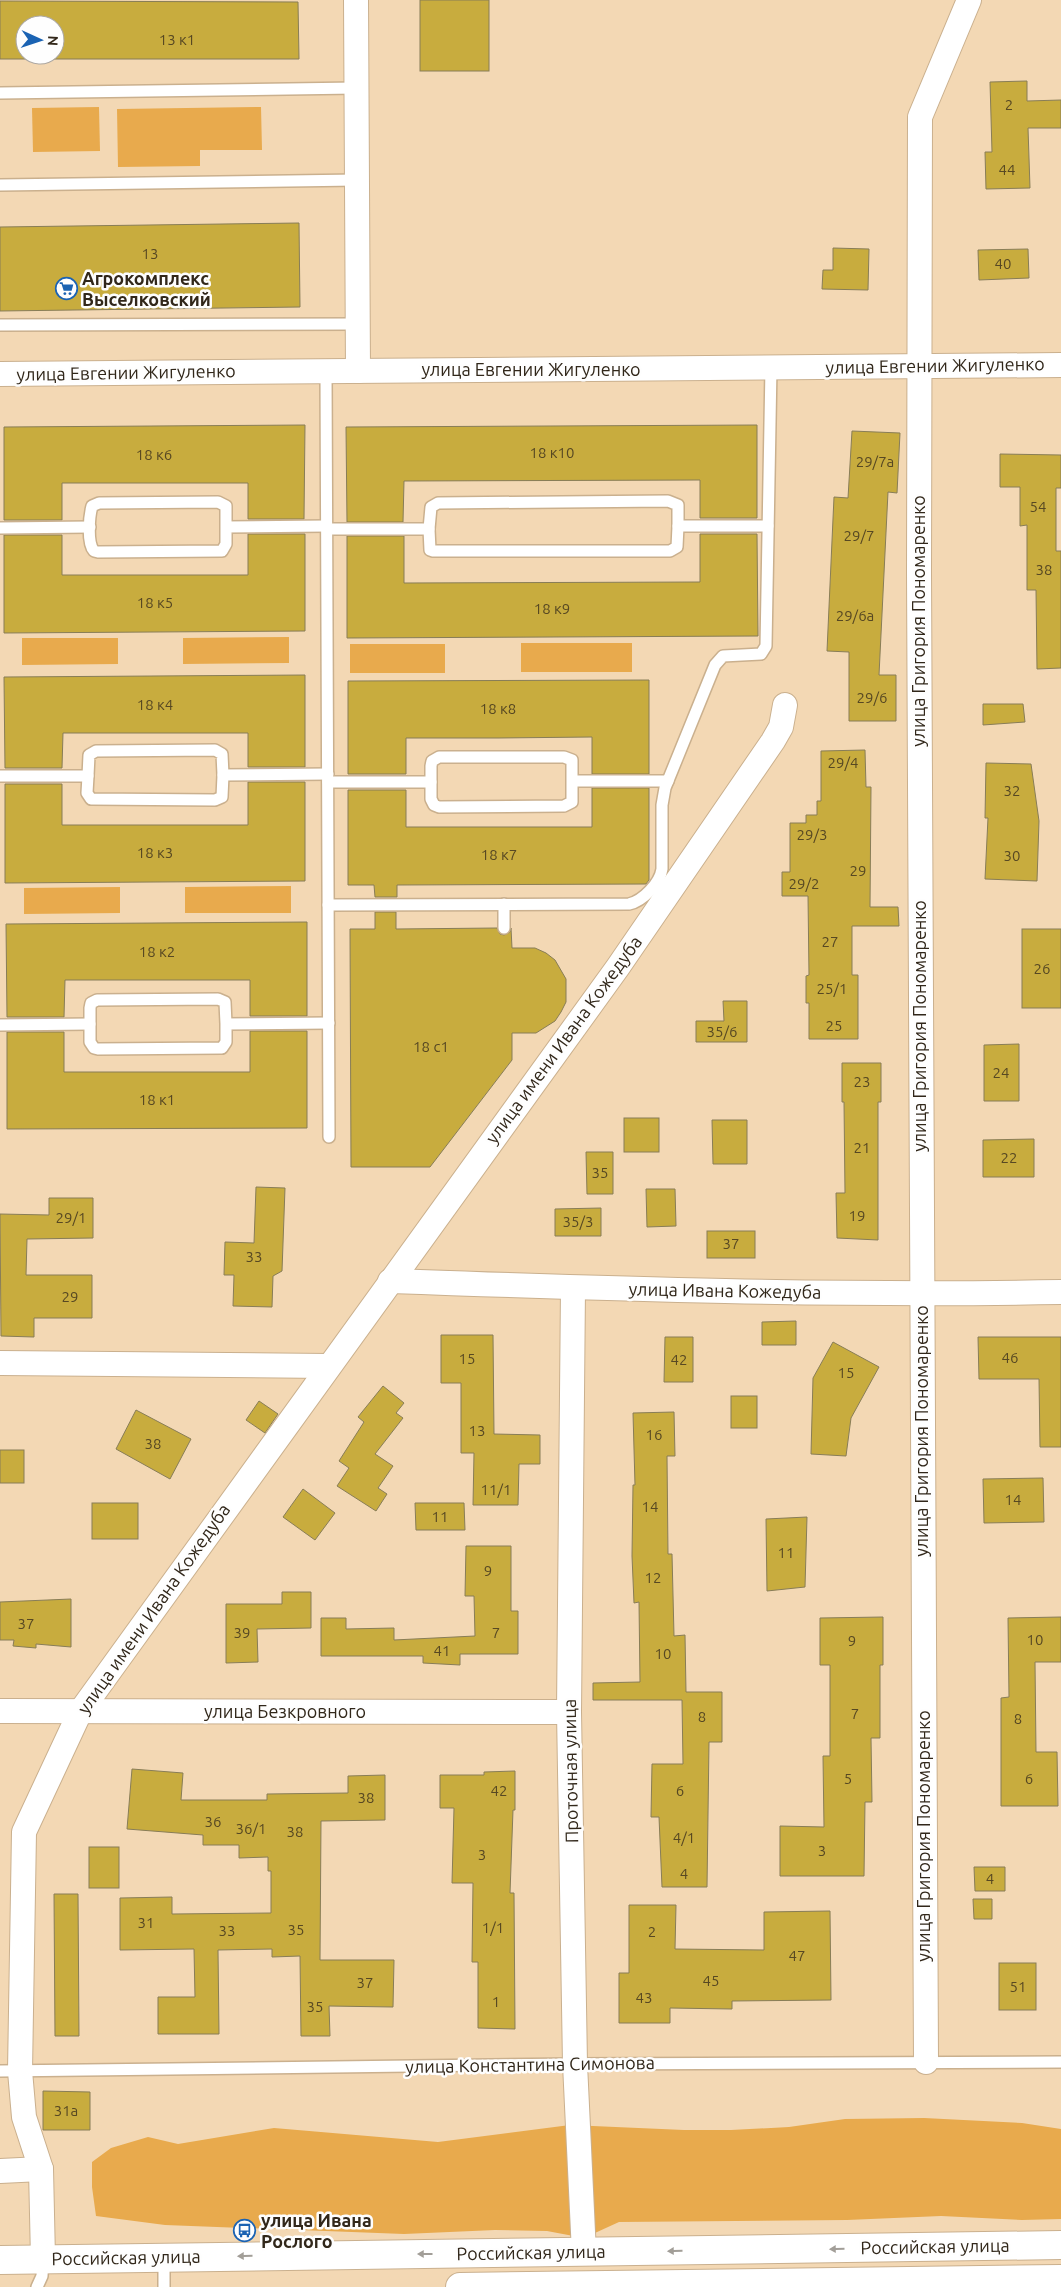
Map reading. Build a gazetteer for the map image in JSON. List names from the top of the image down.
{
  "streets": {
    "main road": ["Российская улица"],
    "street": [
      "улица Евгении Жигуленко",
      "улица Григория Пономаренко",
      "улица имени Ивана Кожедуба",
      "улица Ивана Кожедуба",
      "улица Безкровного",
      "Проточная улица"
    ],
    "lane": ["улица Константина Симонова"]
  },
  "crossings": [
    ["улица Евгении Жигуленко", "улица Григория Пономаренко"],
    ["улица Григория Пономаренко", "улица Ивана Кожедуба"],
    ["улица Григория Пономаренко", "улица Константина Симонова"],
    ["улица имени Ивана Кожедуба", "улица Ивана Кожедуба"],
    ["улица имени Ивана Кожедуба", "улица Безкровного"],
    ["улица имени Ивана Кожедуба", "улица Константина Симонова"],
    ["улица имени Ивана Кожедуба", "Российская улица"],
    ["улица Ивана Кожедуба", "Проточная улица"],
    ["улица Безкровного", "Проточная улица"],
    ["Проточная улица", "улица Константина Симонова"],
    ["Проточная улица", "Российская улица"]
  ],
  "places": {
    "supermarket": ["Агрокомплекс Выселковский"],
    "bus stop": ["улица Ивана Рослого"]
  },
  "house_numbers": [
    "13 к1",
    "2",
    "44",
    "13",
    "40",
    "18 к10",
    "18 к6",
    "29/7а",
    "54",
    "29/7",
    "38",
    "18 к5",
    "18 к9",
    "29/6а",
    "29/6",
    "18 к4",
    "18 к8",
    "29/4",
    "32",
    "29/3",
    "18 к3",
    "18 к7",
    "30",
    "29",
    "29/2",
    "27",
    "18 к2",
    "26",
    "25/1",
    "25",
    "35/6",
    "18 с1",
    "24",
    "23",
    "18 к1",
    "21",
    "22",
    "35",
    "19",
    "29/1",
    "35/3",
    "37",
    "33",
    "29",
    "46",
    "15",
    "42",
    "15",
    "13",
    "16",
    "38",
    "11/1",
    "14",
    "14",
    "11",
    "11",
    "9",
    "12",
    "37",
    "39",
    "7",
    "10",
    "9",
    "41",
    "10",
    "7",
    "8",
    "8",
    "5",
    "6",
    "42",
    "6",
    "38",
    "36",
    "36/1",
    "38",
    "4/1",
    "3",
    "3",
    "4",
    "4",
    "31",
    "1/1",
    "35",
    "33",
    "2",
    "47",
    "45",
    "37",
    "51",
    "43",
    "1",
    "35",
    "31а"
  ],
  "north": "right"
}
